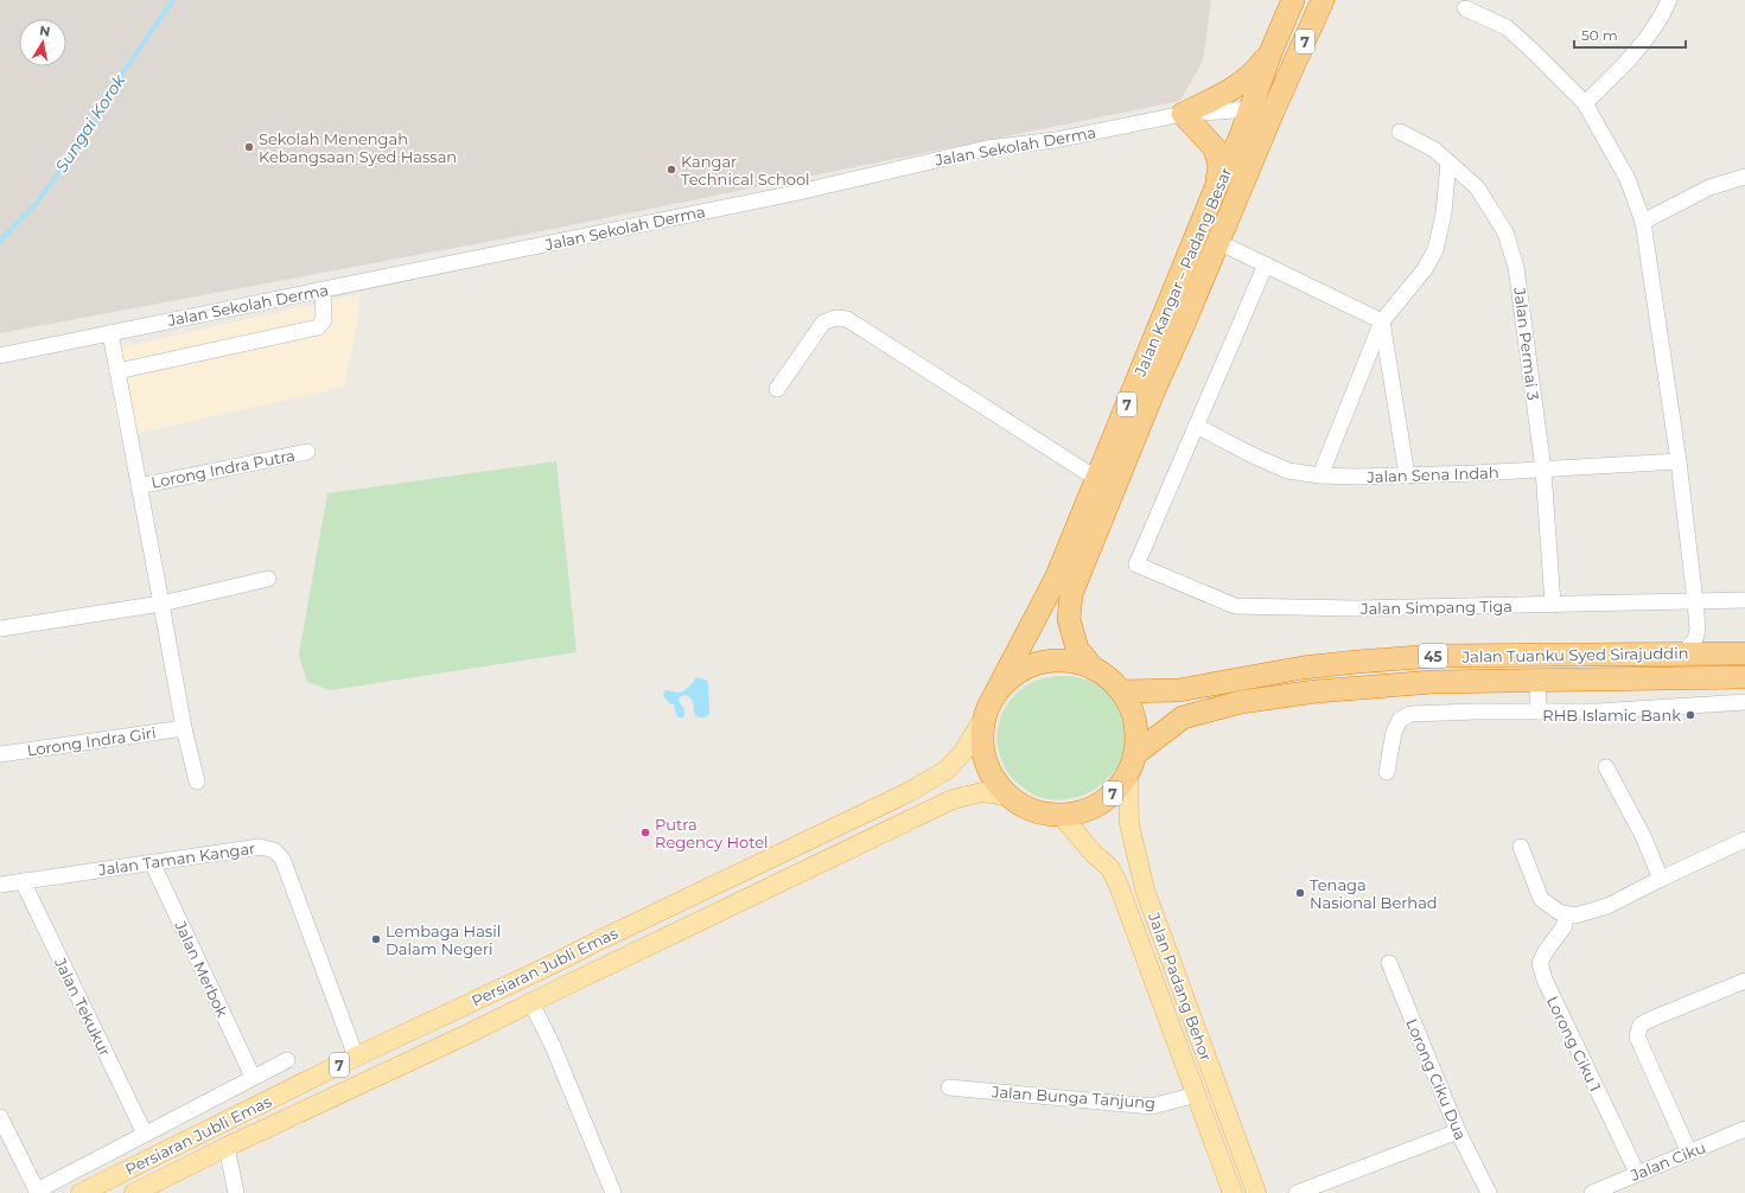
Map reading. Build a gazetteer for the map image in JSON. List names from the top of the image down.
{
  "streets": {
    "highway": [
      "7",
      "Jalan Kangar – Padang Besar",
      "Jalan Tuanku Syed Sirajuddin",
      "45"
    ],
    "main road": ["Persiaran Jubli Emas", "Jalan Padang Behor"],
    "street": [
      "Jalan Sekolah Derma",
      "Jalan Permai 3",
      "Lorong Indra Putra",
      "Jalan Sena Indah",
      "Jalan Simpang Tiga",
      "Lorong Indra Giri",
      "Jalan Taman Kangar",
      "Jalan Merbok",
      "Jalan Tekukur",
      "Lorong Ciku 1",
      "Lorong Ciku Dua",
      "Jalan Bunga Tanjung",
      "Jalan Ciku"
    ]
  },
  "crossings": [
    ["7", "Jalan Kangar – Padang Besar"],
    ["7", "Jalan Tuanku Syed Sirajuddin"],
    ["7", "Persiaran Jubli Emas"],
    ["7", "Jalan Padang Behor"],
    ["Jalan Sekolah Derma", "Jalan Kangar – Padang Besar"],
    ["Jalan Kangar – Padang Besar", "Jalan Tuanku Syed Sirajuddin"],
    ["Jalan Kangar – Padang Besar", "Persiaran Jubli Emas"],
    ["Jalan Kangar – Padang Besar", "Jalan Padang Behor"],
    ["Jalan Permai 3", "Jalan Sena Indah"],
    ["Jalan Permai 3", "Jalan Simpang Tiga"],
    ["Jalan Sena Indah", "Jalan Simpang Tiga"],
    ["Jalan Tuanku Syed Sirajuddin", "Persiaran Jubli Emas"],
    ["Jalan Tuanku Syed Sirajuddin", "Jalan Padang Behor"],
    ["Jalan Taman Kangar", "Persiaran Jubli Emas"],
    ["Jalan Taman Kangar", "Jalan Merbok"],
    ["Jalan Taman Kangar", "Jalan Tekukur"],
    ["Persiaran Jubli Emas", "Jalan Padang Behor"],
    ["Jalan Padang Behor", "Jalan Bunga Tanjung"],
    ["Lorong Ciku 1", "Jalan Ciku"]
  ],
  "water": ["Sungai Korok"],
  "places": [
    "Sekolah Menengah Kebangsaan Syed Hassan",
    "Kangar Technical School",
    "RHB Islamic Bank",
    "Putra Regency Hotel",
    "Tenaga Nasional Berhad",
    "Lembaga Hasil Dalam Negeri"
  ],
  "scale_bar": "50 m",
  "north": "top"
}
